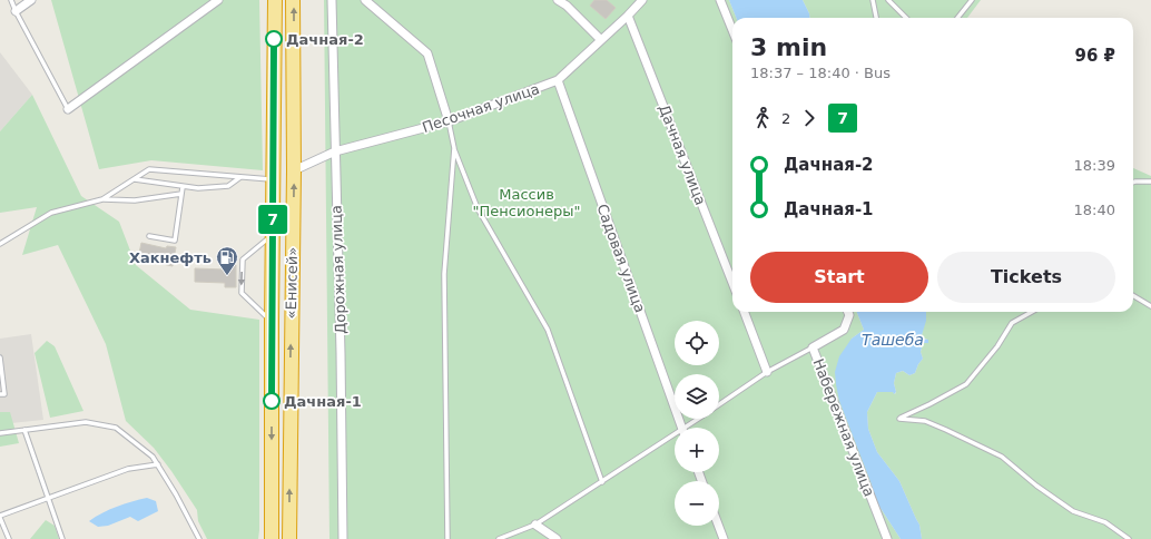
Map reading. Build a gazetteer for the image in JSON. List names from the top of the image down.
{
  "streets": {
    "highway": ["«Енисей»"],
    "street": [
      "Песочная улица",
      "Дачная улица",
      "Садовая улица",
      "Дорожная улица",
      "Набережная улица"
    ]
  },
  "crossings": [
    ["Песочная улица", "Дачная улица"],
    ["Песочная улица", "Садовая улица"],
    ["Песочная улица", "Дорожная улица"],
    ["Песочная улица", "«Енисей»"]
  ],
  "water": ["Ташеба"],
  "parks": ["Массив \"Пенсионеры\""],
  "places": {
    "other": ["Дачная-2", "Дачная-1"],
    "fuel station": ["Хакнефть"]
  },
  "lines": ["bus line 7"],
  "page": {
    "on_map": "7",
    "heading": ["3 min", "18:37 – 18:40 · Bus", "96 ₽"],
    "legs": ["2", "7"],
    "list": [
      {
        "name": "Дачная-2",
        "value": "18:39"
      },
      {
        "name": "Дачная-1",
        "value": "18:40"
      }
    ],
    "buttons": ["Start", "Tickets"],
    "map_buttons": ["+", "−"]
  }
}
